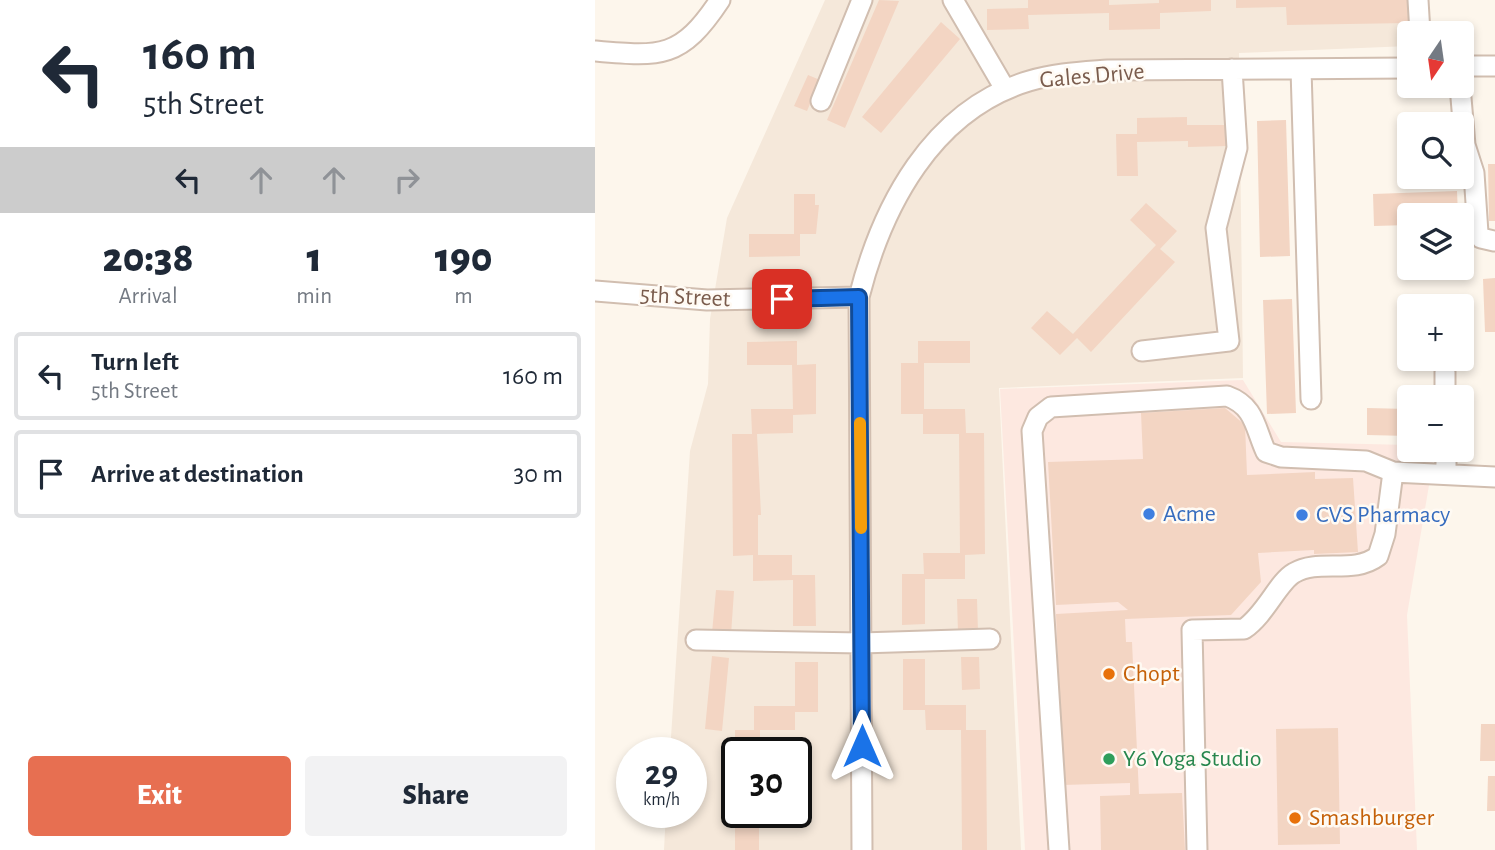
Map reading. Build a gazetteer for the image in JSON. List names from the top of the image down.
{
  "streets": {
    "street": ["Gales Drive", "5th Street"]
  },
  "crossings": [
    ["Gales Drive", "5th Street"]
  ],
  "places": [
    "Acme",
    "CVS Pharmacy",
    "Chopt",
    "Y6 Yoga Studio",
    "Smashburger"
  ],
  "north": "bottom",
  "page": {
    "turn": ["160 m", "5th Street"],
    "map_buttons": ["+", "−"],
    "eta": [
      "20:38",
      "Arrival",
      "1",
      "min",
      "190",
      "m"
    ],
    "list": [
      {
        "name": "Turn left",
        "note": "5th Street",
        "value": "160 m"
      },
      {
        "name": "Arrive at destination",
        "value": "30 m"
      }
    ],
    "speed": "29 km/h",
    "limit": "30",
    "buttons": ["Exit", "Share"]
  }
}
